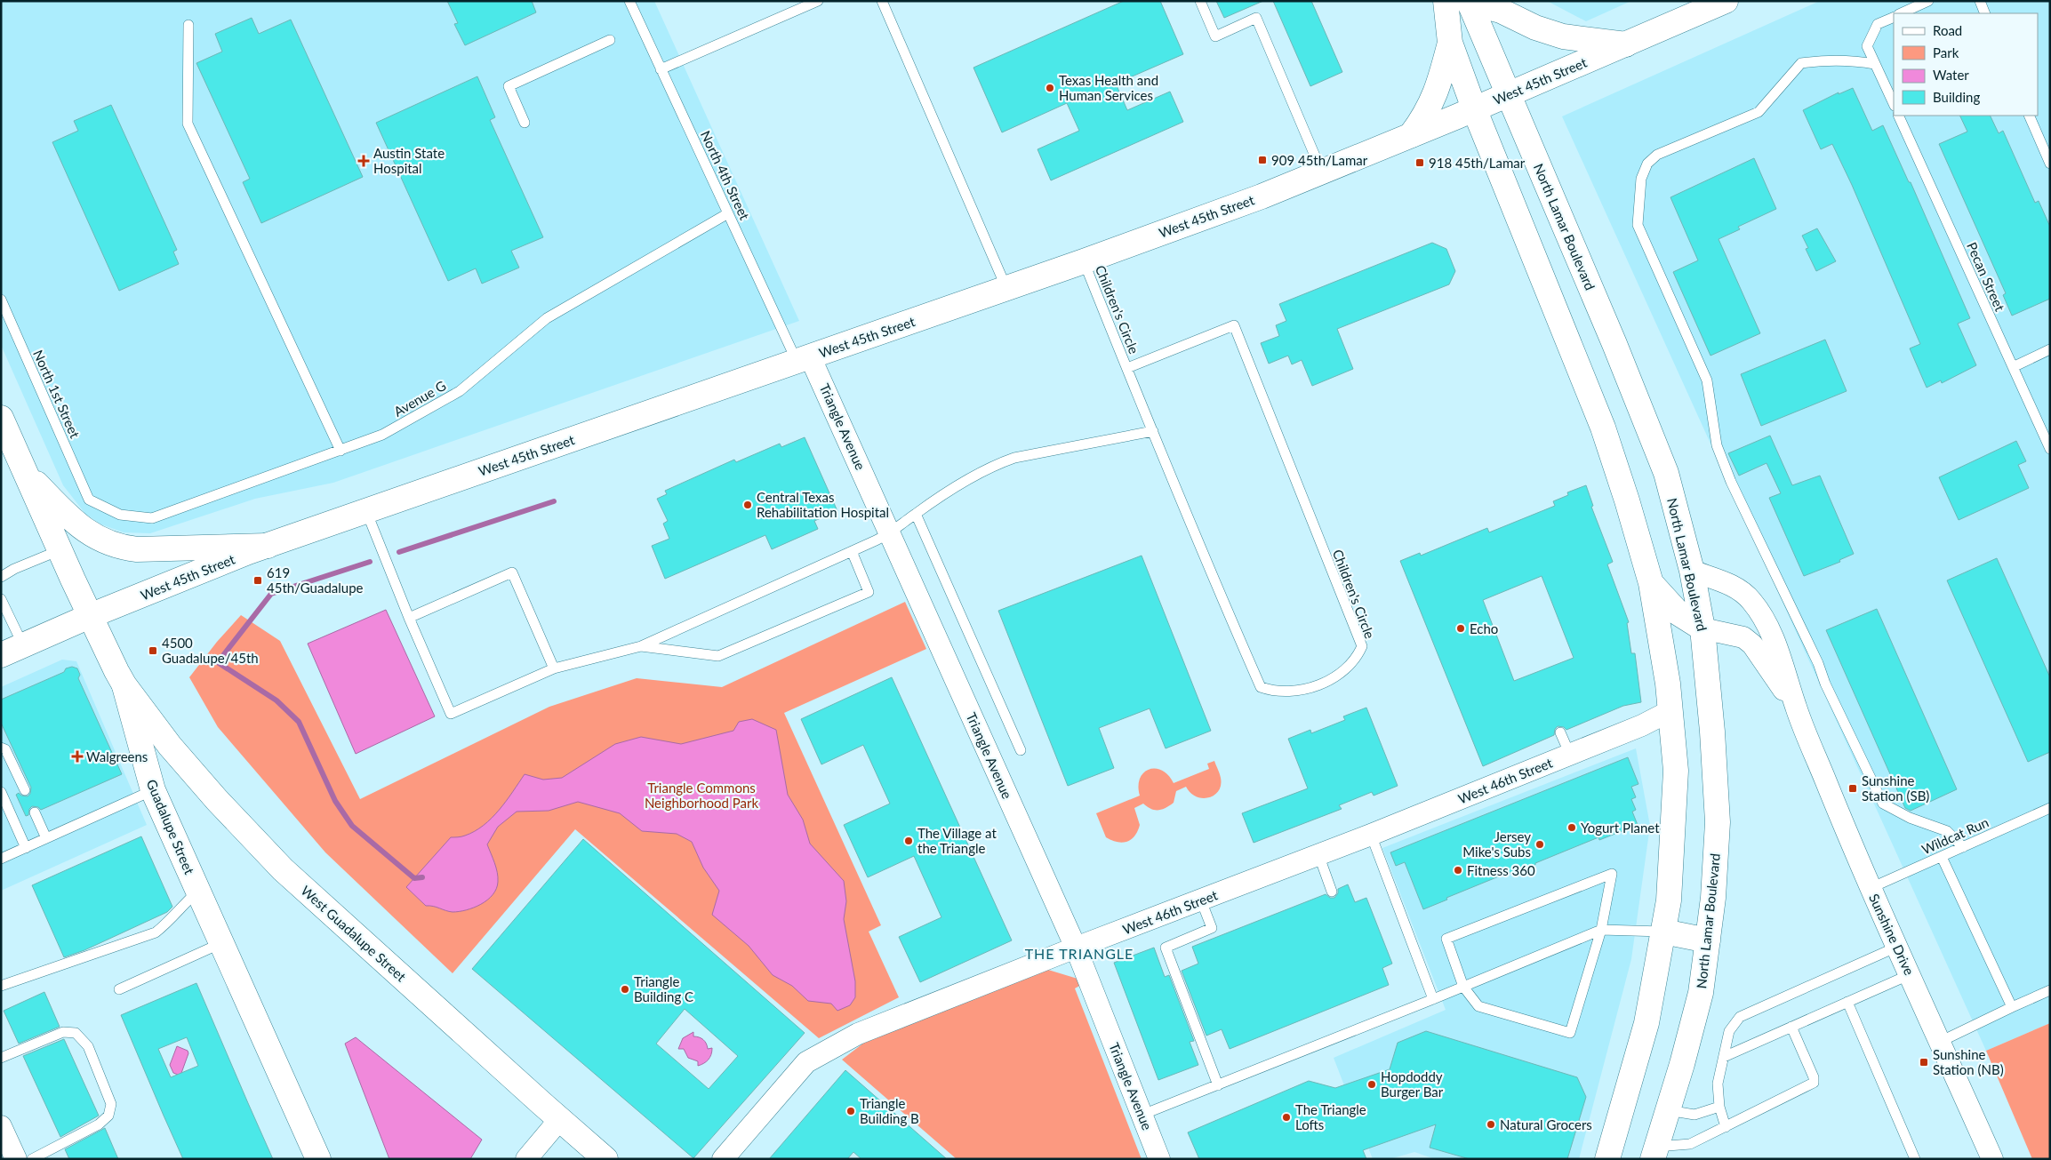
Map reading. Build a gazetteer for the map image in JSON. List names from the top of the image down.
{
  "streets": {
    "main road": [
      "West 45th Street",
      "North Lamar Boulevard",
      "Guadalupe Street",
      "West Guadalupe Street"
    ],
    "street": ["Triangle Avenue", "West 46th Street", "Sunshine Drive"],
    "lane": [
      "North 4th Street",
      "Pecan Street",
      "Children's Circle",
      "North 1st Street",
      "Avenue G",
      "Wildcat Run"
    ]
  },
  "crossings": [
    ["West 45th Street", "North 4th Street"],
    ["West 45th Street", "North Lamar Boulevard"],
    ["West 45th Street", "Children's Circle"],
    ["West 45th Street", "Triangle Avenue"],
    ["West 45th Street", "Guadalupe Street"],
    ["North 4th Street", "Avenue G"],
    ["North 4th Street", "Triangle Avenue"],
    ["North Lamar Boulevard", "Sunshine Drive"],
    ["North 1st Street", "Avenue G"],
    ["Triangle Avenue", "West 46th Street"],
    ["Guadalupe Street", "West Guadalupe Street"],
    ["Wildcat Run", "Sunshine Drive"]
  ],
  "districts": ["THE TRIANGLE"],
  "parks": ["Triangle Commons Neighborhood Park"],
  "places": {
    "other": [
      "Texas Health and Human Services",
      "Central Texas Rehabilitation Hospital",
      "Echo",
      "Yogurt Planet",
      "The Village at the Triangle",
      "Jersey Mike's Subs",
      "Fitness 360",
      "Triangle Building C",
      "Hopdoddy Burger Bar",
      "Triangle Building B",
      "The Triangle Lofts",
      "Natural Grocers"
    ],
    "transit": [
      "909 45th/Lamar",
      "918 45th/Lamar",
      "619 45th/Guadalupe",
      "4500 Guadalupe/45th",
      "Sunshine Station (SB)",
      "Sunshine Station (NB)"
    ],
    "health": ["Austin State Hospital", "Walgreens"]
  },
  "legend": [
    "Road",
    "Park",
    "Water",
    "Building"
  ]
}
